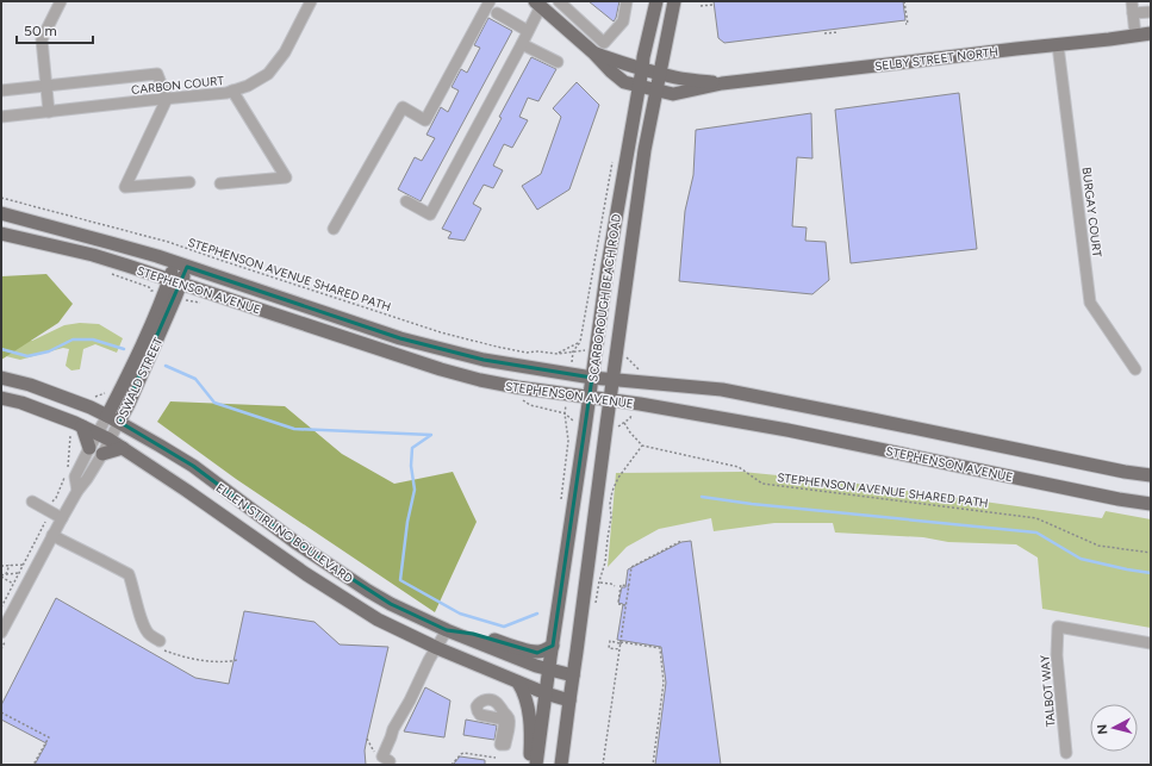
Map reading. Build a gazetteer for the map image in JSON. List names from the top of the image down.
{
  "streets": {
    "main road": [
      "SELBY STREET NORTH",
      "STEPHENSON AVENUE",
      "SCARBOROUGH BEACH ROAD",
      "OSWALD STREET",
      "ELLEN STIRLING BOULEVARD"
    ],
    "street": ["CARBON COURT", "BURGAY COURT", "TALBOT WAY"],
    "path": ["STEPHENSON AVENUE SHARED PATH"]
  },
  "crossings": [
    ["SELBY STREET NORTH", "BURGAY COURT"],
    ["SELBY STREET NORTH", "SCARBOROUGH BEACH ROAD"],
    ["STEPHENSON AVENUE", "SCARBOROUGH BEACH ROAD"],
    ["STEPHENSON AVENUE", "OSWALD STREET"],
    ["SCARBOROUGH BEACH ROAD", "ELLEN STIRLING BOULEVARD"],
    ["OSWALD STREET", "ELLEN STIRLING BOULEVARD"]
  ],
  "scale_bar": "50 m",
  "north": "left"
}
